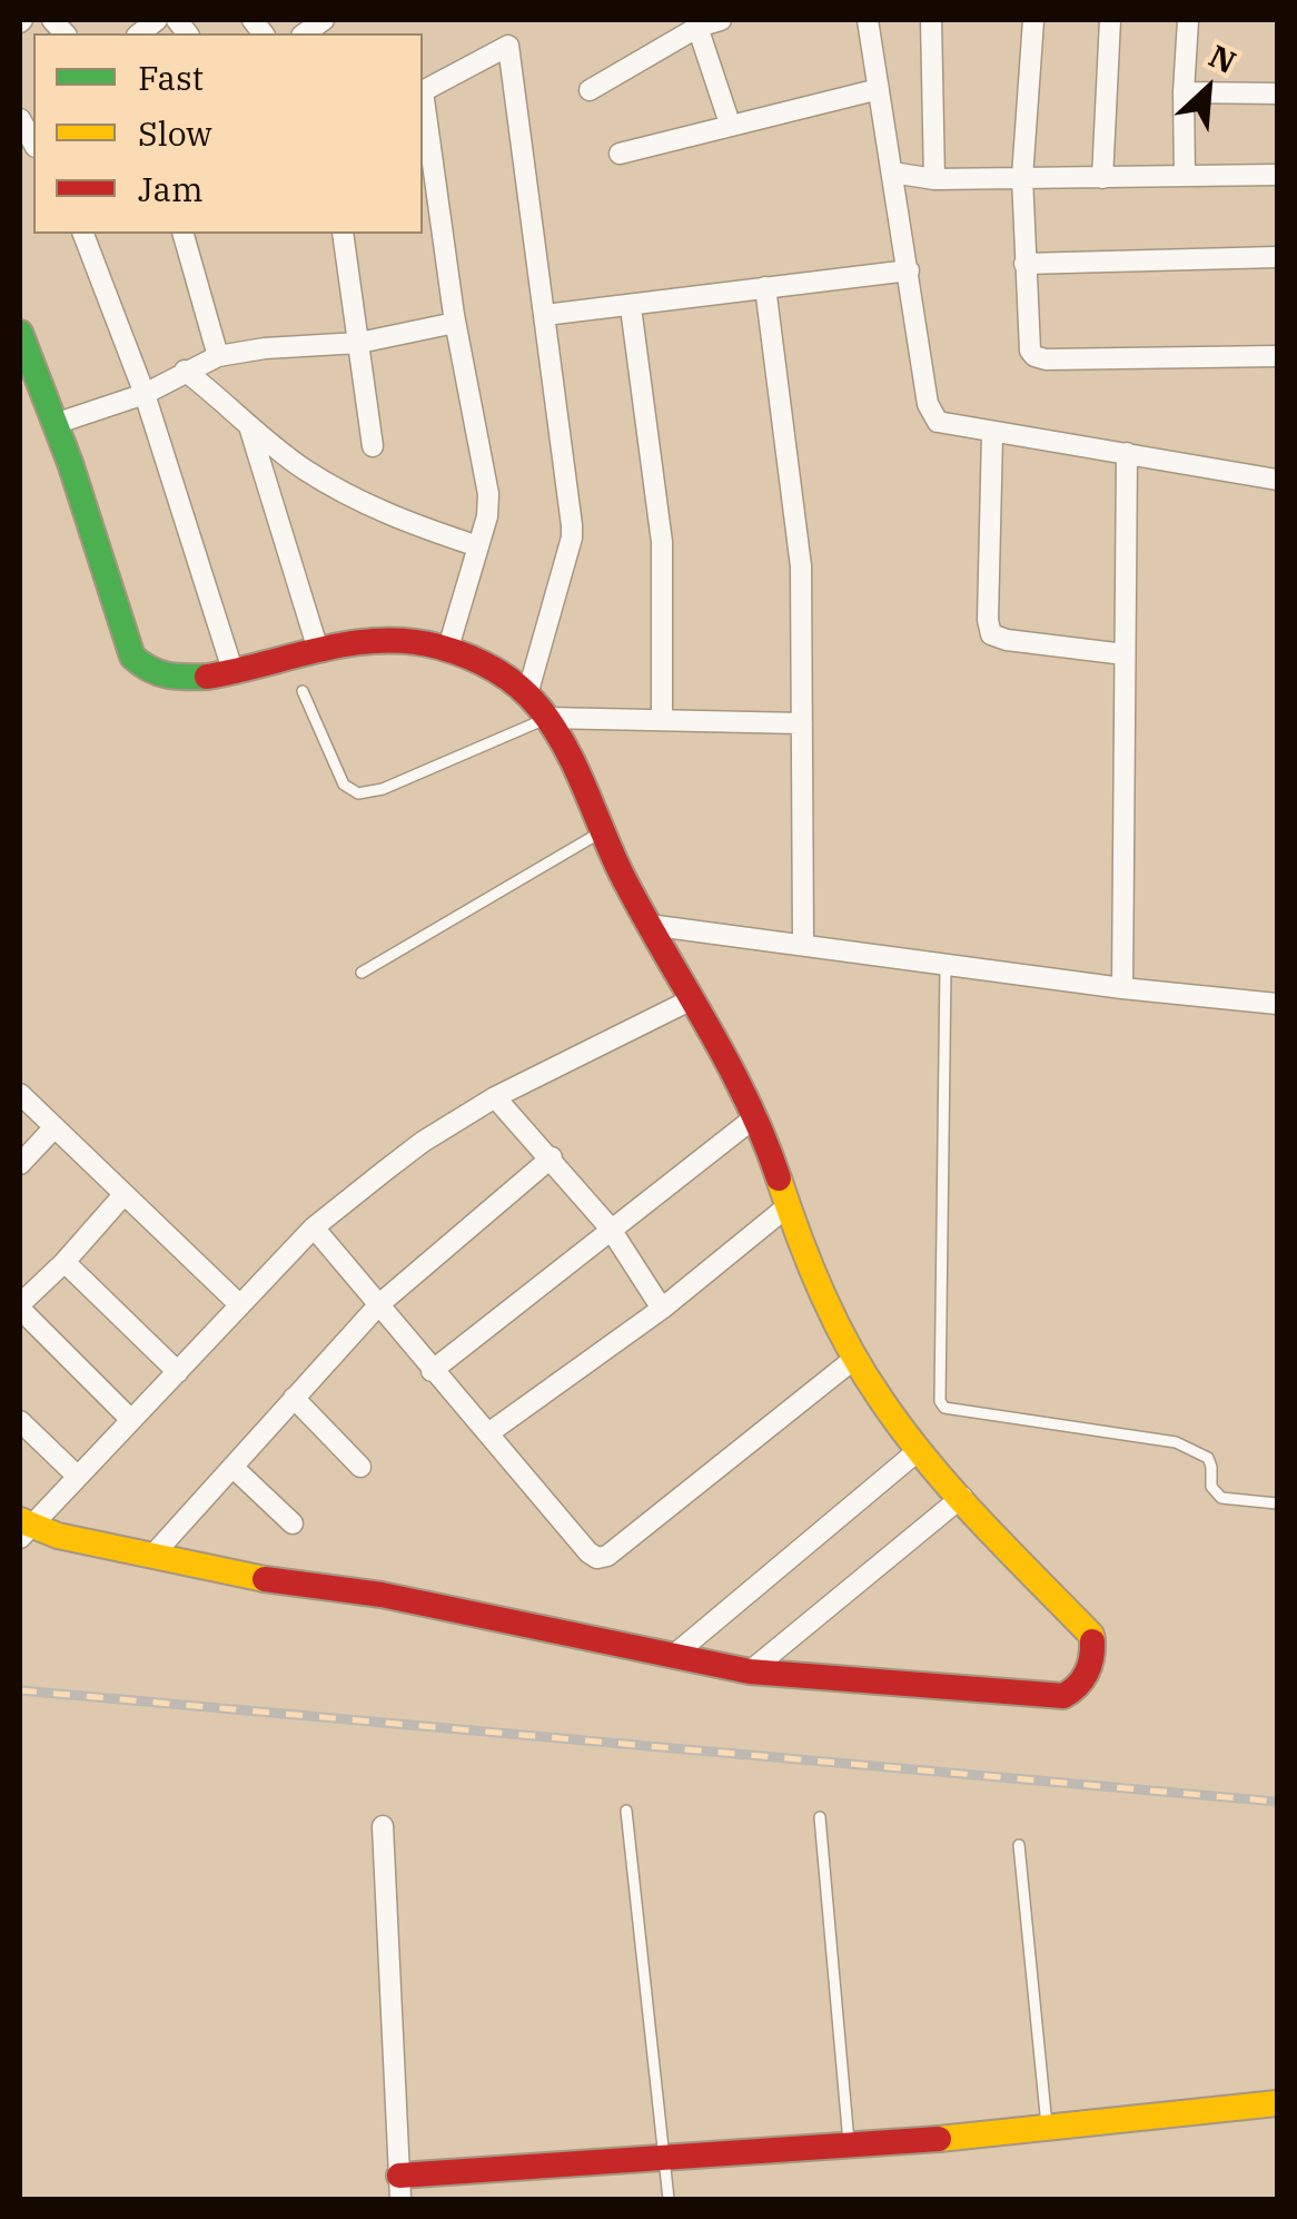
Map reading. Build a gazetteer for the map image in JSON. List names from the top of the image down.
{
  "legend": ["Fast", "Slow", "Jam"],
  "north": "top right"
}
